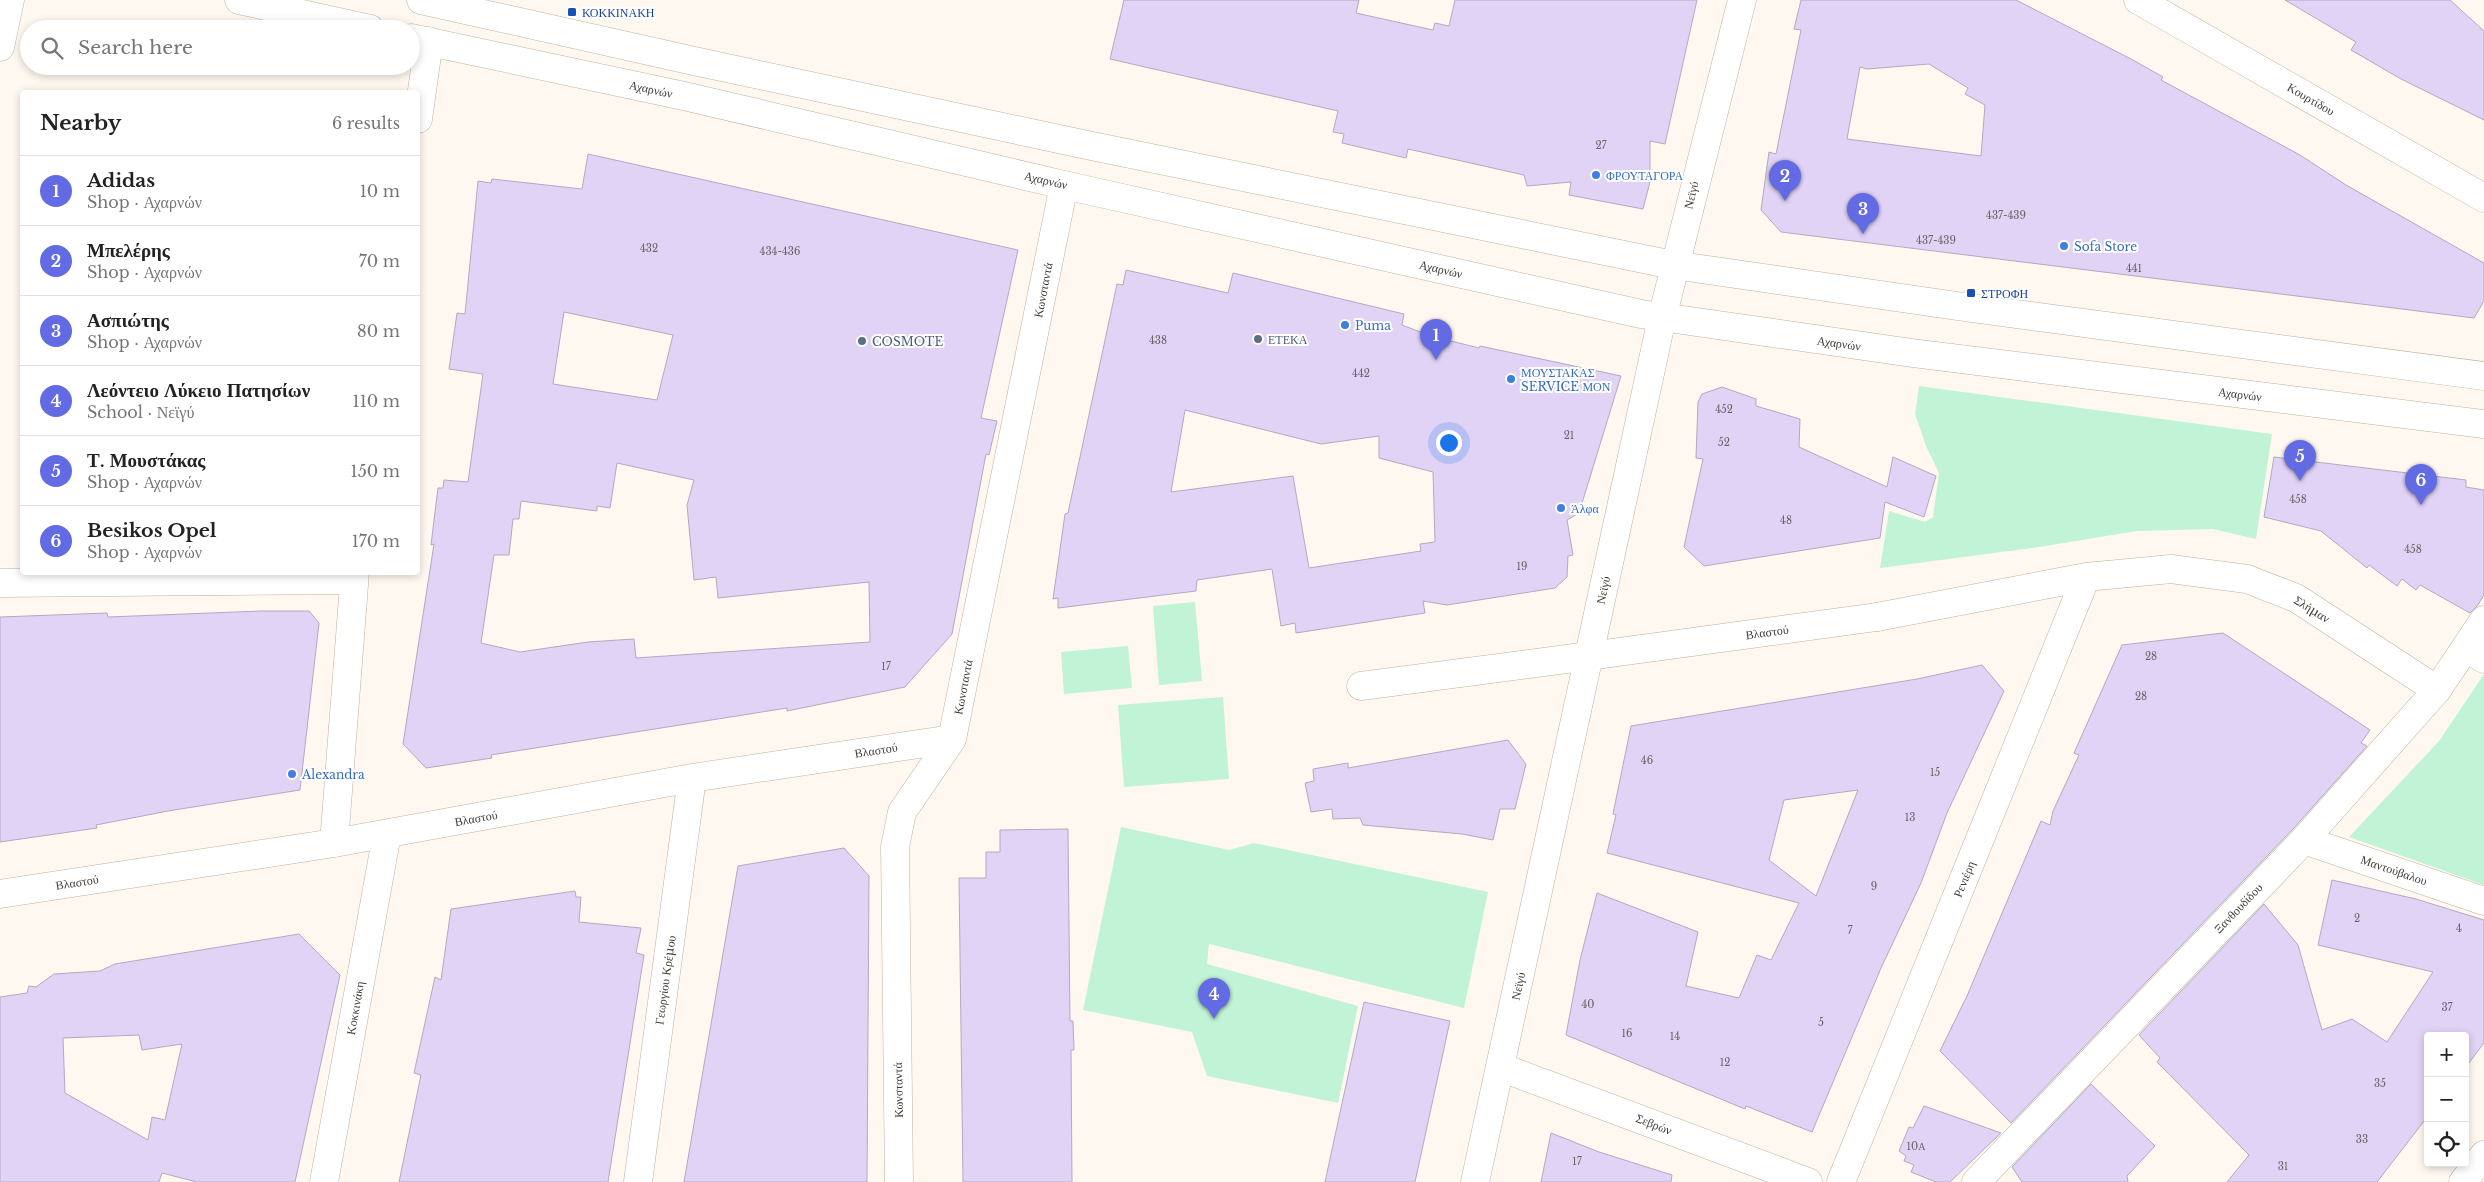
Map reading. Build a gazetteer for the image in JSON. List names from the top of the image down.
{
  "streets": {
    "street": [
      "Αχαρνών",
      "Κουρτίδου",
      "Νεϊγύ",
      "Κωνσταντά",
      "Σλήμαν",
      "Βλαστού",
      "Μαντούβαλου",
      "Ρενιέρη",
      "Ξανθουδίδου",
      "Γεωργίου Κρέμου",
      "Κοκκινάκη",
      "Σεβρών"
    ]
  },
  "crossings": [
    ["Αχαρνών", "Νεϊγύ"],
    ["Αχαρνών", "Κωνσταντά"],
    ["Νεϊγύ", "Βλαστού"],
    ["Νεϊγύ", "Σεβρών"],
    ["Κωνσταντά", "Βλαστού"],
    ["Σλήμαν", "Βλαστού"],
    ["Σλήμαν", "Ξανθουδίδου"],
    ["Βλαστού", "Ρενιέρη"],
    ["Βλαστού", "Γεωργίου Κρέμου"],
    ["Βλαστού", "Κοκκινάκη"],
    ["Μαντούβαλου", "Ξανθουδίδου"]
  ],
  "places": {
    "transit": ["ΚΟΚΚΙΝΑΚΗ", "ΣΤΡΟΦΗ"],
    "other": [
      "ΦΡΟΥΤΑΓΟΡΑ",
      "Sofa Store",
      "Puma",
      "ΕΤΕΚΑ",
      "COSMOTE",
      "ΜΟΥΣΤΑΚΑΣ SERVICE ΜΟΝ",
      "Άλφα",
      "Alexandra"
    ]
  },
  "house_numbers": [
    "27",
    "437-439",
    "437-439",
    "432",
    "434-436",
    "441",
    "438",
    "442",
    "452",
    "21",
    "52",
    "458",
    "48",
    "458",
    "19",
    "28",
    "17",
    "28",
    "46",
    "15",
    "13",
    "9",
    "2",
    "4",
    "7",
    "40",
    "37",
    "5",
    "16",
    "14",
    "12",
    "35",
    "33",
    "10Α",
    "17",
    "31"
  ],
  "page": {
    "search": "Search here",
    "heading": ["Nearby", "6 results"],
    "list": [
      {
        "mark": "1",
        "name": "Adidas",
        "note": "Shop · Αχαρνών",
        "value": "10 m"
      },
      {
        "mark": "2",
        "name": "Μπελέρης",
        "note": "Shop · Αχαρνών",
        "value": "70 m"
      },
      {
        "mark": "3",
        "name": "Ασπιώτης",
        "note": "Shop · Αχαρνών",
        "value": "80 m"
      },
      {
        "mark": "4",
        "name": "Λεόντειο Λύκειο Πατησίων",
        "note": "School · Νεϊγύ",
        "value": "110 m"
      },
      {
        "mark": "5",
        "name": "Τ. Μουστάκας",
        "note": "Shop · Αχαρνών",
        "value": "150 m"
      },
      {
        "mark": "6",
        "name": "Besikos Opel",
        "note": "Shop · Αχαρνών",
        "value": "170 m"
      }
    ],
    "pins": [
      "2",
      "3",
      "1",
      "5",
      "6",
      "4"
    ],
    "map_buttons": ["+", "−"]
  }
}
